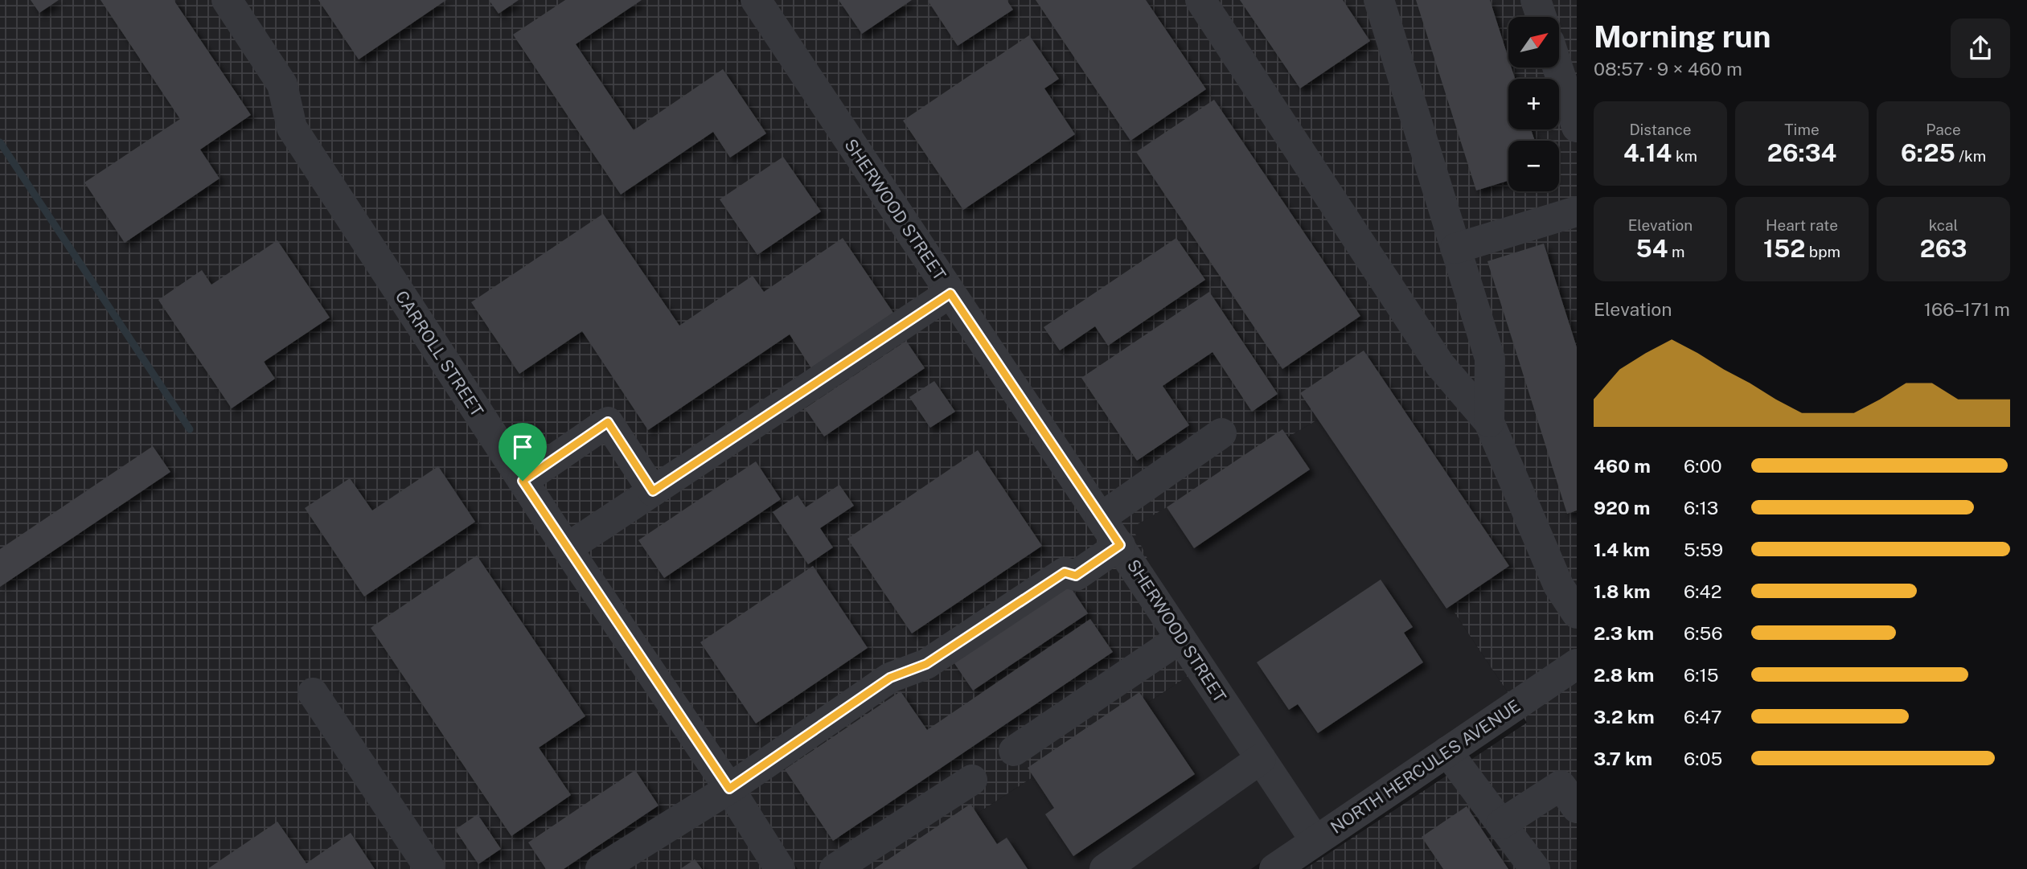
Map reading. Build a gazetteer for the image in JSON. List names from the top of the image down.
{
  "streets": {
    "street": ["SHERWOOD STREET", "CARROLL STREET", "NORTH HERCULES AVENUE"]
  },
  "crossings": [
    ["SHERWOOD STREET", "NORTH HERCULES AVENUE"]
  ],
  "north": "top right",
  "page": {
    "heading": ["Morning run", "08:57 · 9 × 460 m"],
    "map_buttons": ["+", "−"],
    "stats": [
      ["Distance", "4.14 km"],
      ["Time", "26:34"],
      ["Pace", "6:25 /km"],
      ["Elevation", "54 m"],
      ["Heart rate", "152 bpm"],
      ["kcal", "263"]
    ],
    "chart": ["Elevation", "166–171 m"],
    "list": [
      {
        "name": "460 m",
        "note": "6:00"
      },
      {
        "name": "920 m",
        "note": "6:13"
      },
      {
        "name": "1.4 km",
        "note": "5:59"
      },
      {
        "name": "1.8 km",
        "note": "6:42"
      },
      {
        "name": "2.3 km",
        "note": "6:56"
      },
      {
        "name": "2.8 km",
        "note": "6:15"
      },
      {
        "name": "3.2 km",
        "note": "6:47"
      },
      {
        "name": "3.7 km",
        "note": "6:05"
      }
    ]
  }
}
